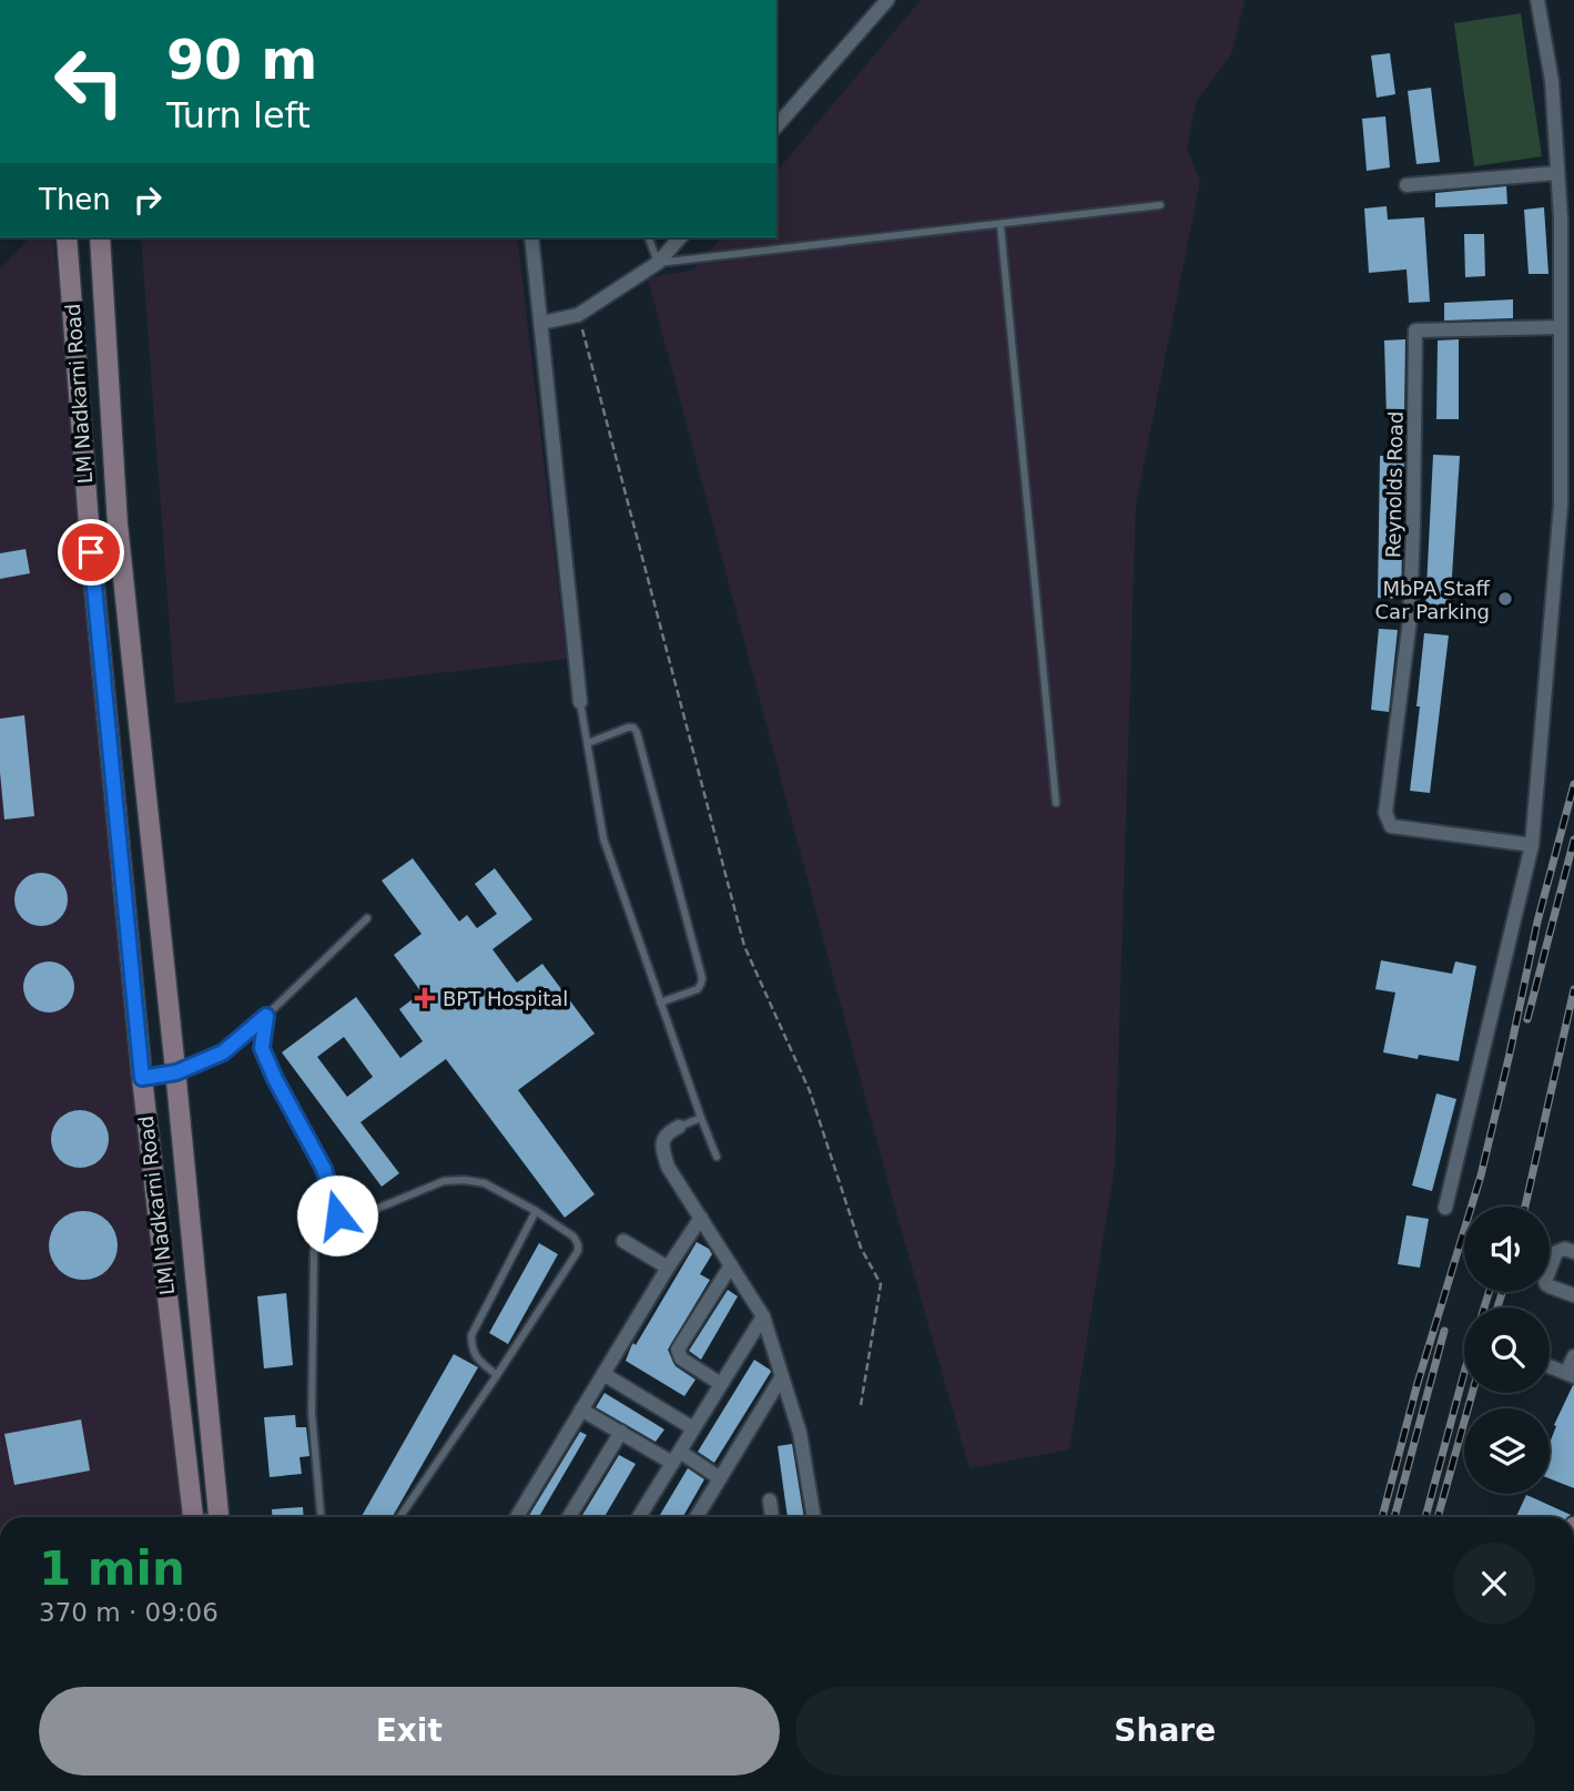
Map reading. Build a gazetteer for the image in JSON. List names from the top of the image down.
{
  "streets": {
    "street": ["LM Nadkarni Road", "Reynolds Road"]
  },
  "places": {
    "other": ["MbPA Staff Car Parking"],
    "health": ["BPT Hospital"]
  },
  "page": {
    "turn": ["90 m", "Turn left"],
    "then": "Then",
    "heading": ["1 min", "370 m · 09:06"],
    "buttons": ["Exit", "Share"]
  }
}
